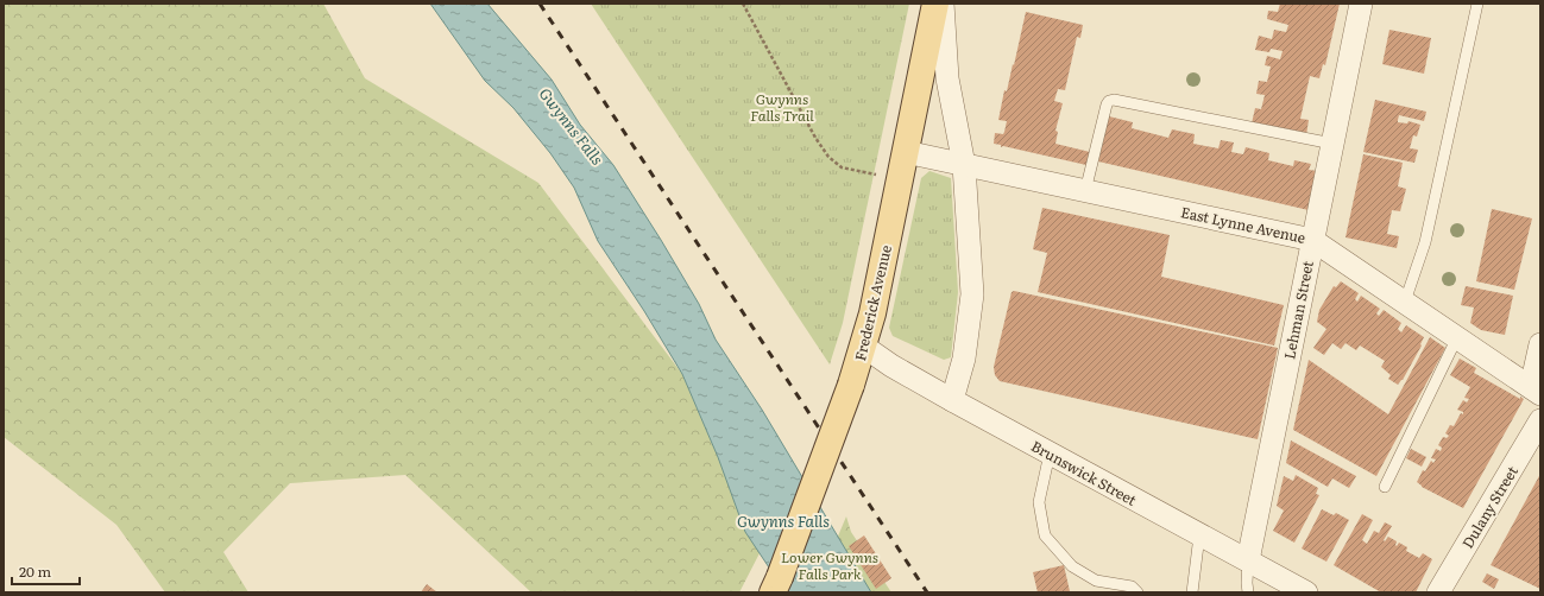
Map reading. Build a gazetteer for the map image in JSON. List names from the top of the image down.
{
  "streets": {
    "main road": ["Frederick Avenue"],
    "street": [
      "East Lynne Avenue",
      "Lehman Street",
      "Brunswick Street",
      "Dulany Street"
    ]
  },
  "crossings": [
    ["East Lynne Avenue", "Frederick Avenue"],
    ["East Lynne Avenue", "Lehman Street"],
    ["Frederick Avenue", "Brunswick Street"],
    ["Lehman Street", "Brunswick Street"]
  ],
  "water": ["Gwynns Falls"],
  "parks": ["Gwynns Falls Trail", "Lower Gwynns Falls Park"],
  "scale_bar": "20 m"
}
